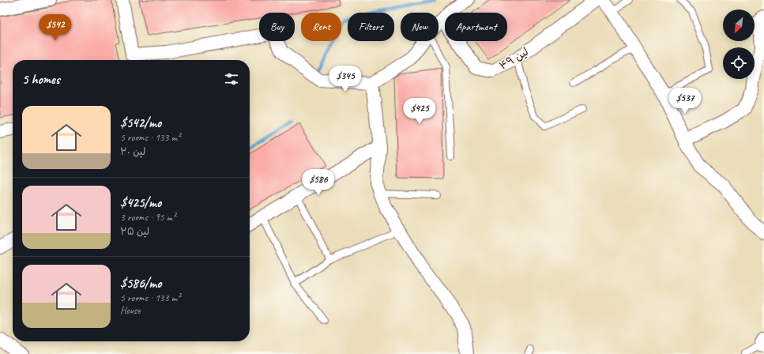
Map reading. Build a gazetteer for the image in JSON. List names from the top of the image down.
{
  "streets": {
    "street": ["لین ۴۹"]
  },
  "north": "bottom left",
  "page": {
    "chip": [
      "Buy",
      "Rent",
      "Filters",
      "New",
      "Apartment"
    ],
    "price": [
      "$542",
      "$345",
      "$537",
      "$425",
      "$586"
    ],
    "heading": "5 homes",
    "list": [
      {
        "name": "$542/mo",
        "note": "5 rooms · 133 m² · لین ۲۰"
      },
      {
        "name": "$425/mo",
        "note": "3 rooms · 95 m² · لین ۲۵"
      },
      {
        "name": "$586/mo",
        "note": "5 rooms · 133 m² · House"
      }
    ]
  }
}
